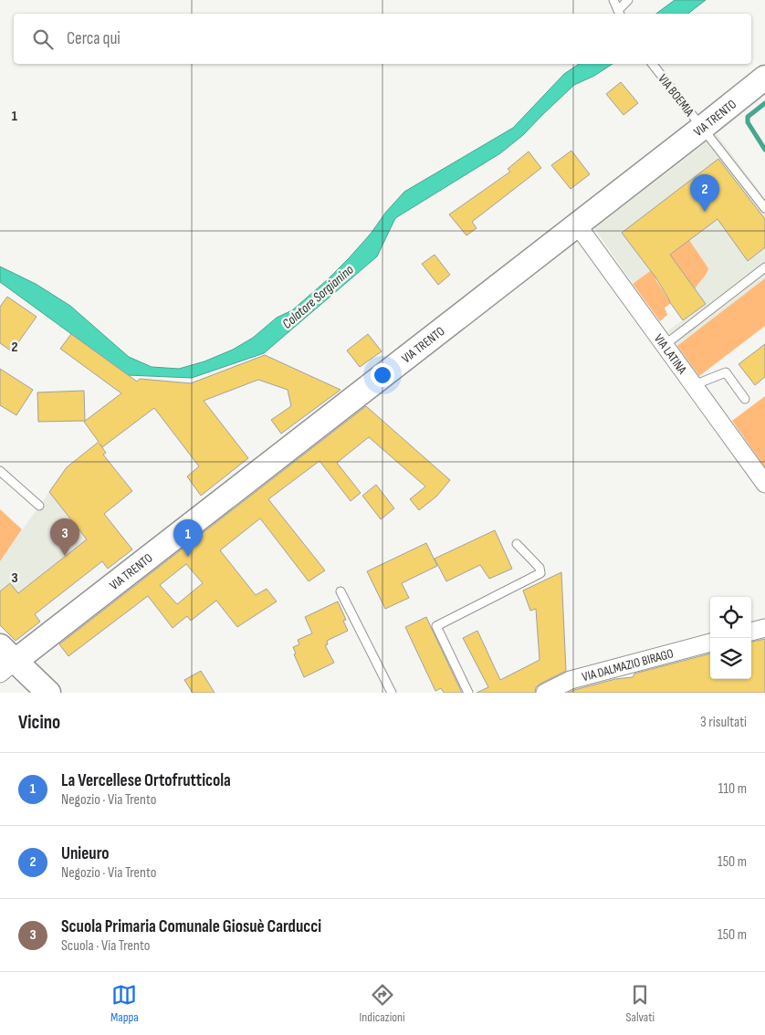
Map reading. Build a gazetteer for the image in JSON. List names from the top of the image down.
{
  "streets": {
    "street": ["VIA TRENTO", "VIA LATINA", "VIA DALMAZIO BIRAGO"],
    "lane": ["VIA BOEMIA"]
  },
  "crossings": [
    ["VIA BOEMIA", "VIA TRENTO"],
    ["VIA TRENTO", "VIA LATINA"]
  ],
  "water": ["Colatore Sorgianino"],
  "page": {
    "search": "Cerca qui",
    "pins": ["2", "3", "1"],
    "heading": ["Vicino", "3 risultati"],
    "list": [
      {
        "mark": "1",
        "name": "La Vercellese Ortofrutticola",
        "note": "Negozio · Via Trento",
        "value": "110 m"
      },
      {
        "mark": "2",
        "name": "Unieuro",
        "note": "Negozio · Via Trento",
        "value": "150 m"
      },
      {
        "mark": "3",
        "name": "Scuola Primaria Comunale Giosuè Carducci",
        "note": "Scuola · Via Trento",
        "value": "150 m"
      }
    ],
    "nav": ["Mappa", "Indicazioni", "Salvati"]
  },
  "grid": {
    "rows": ["1", "2", "3"]
  }
}
